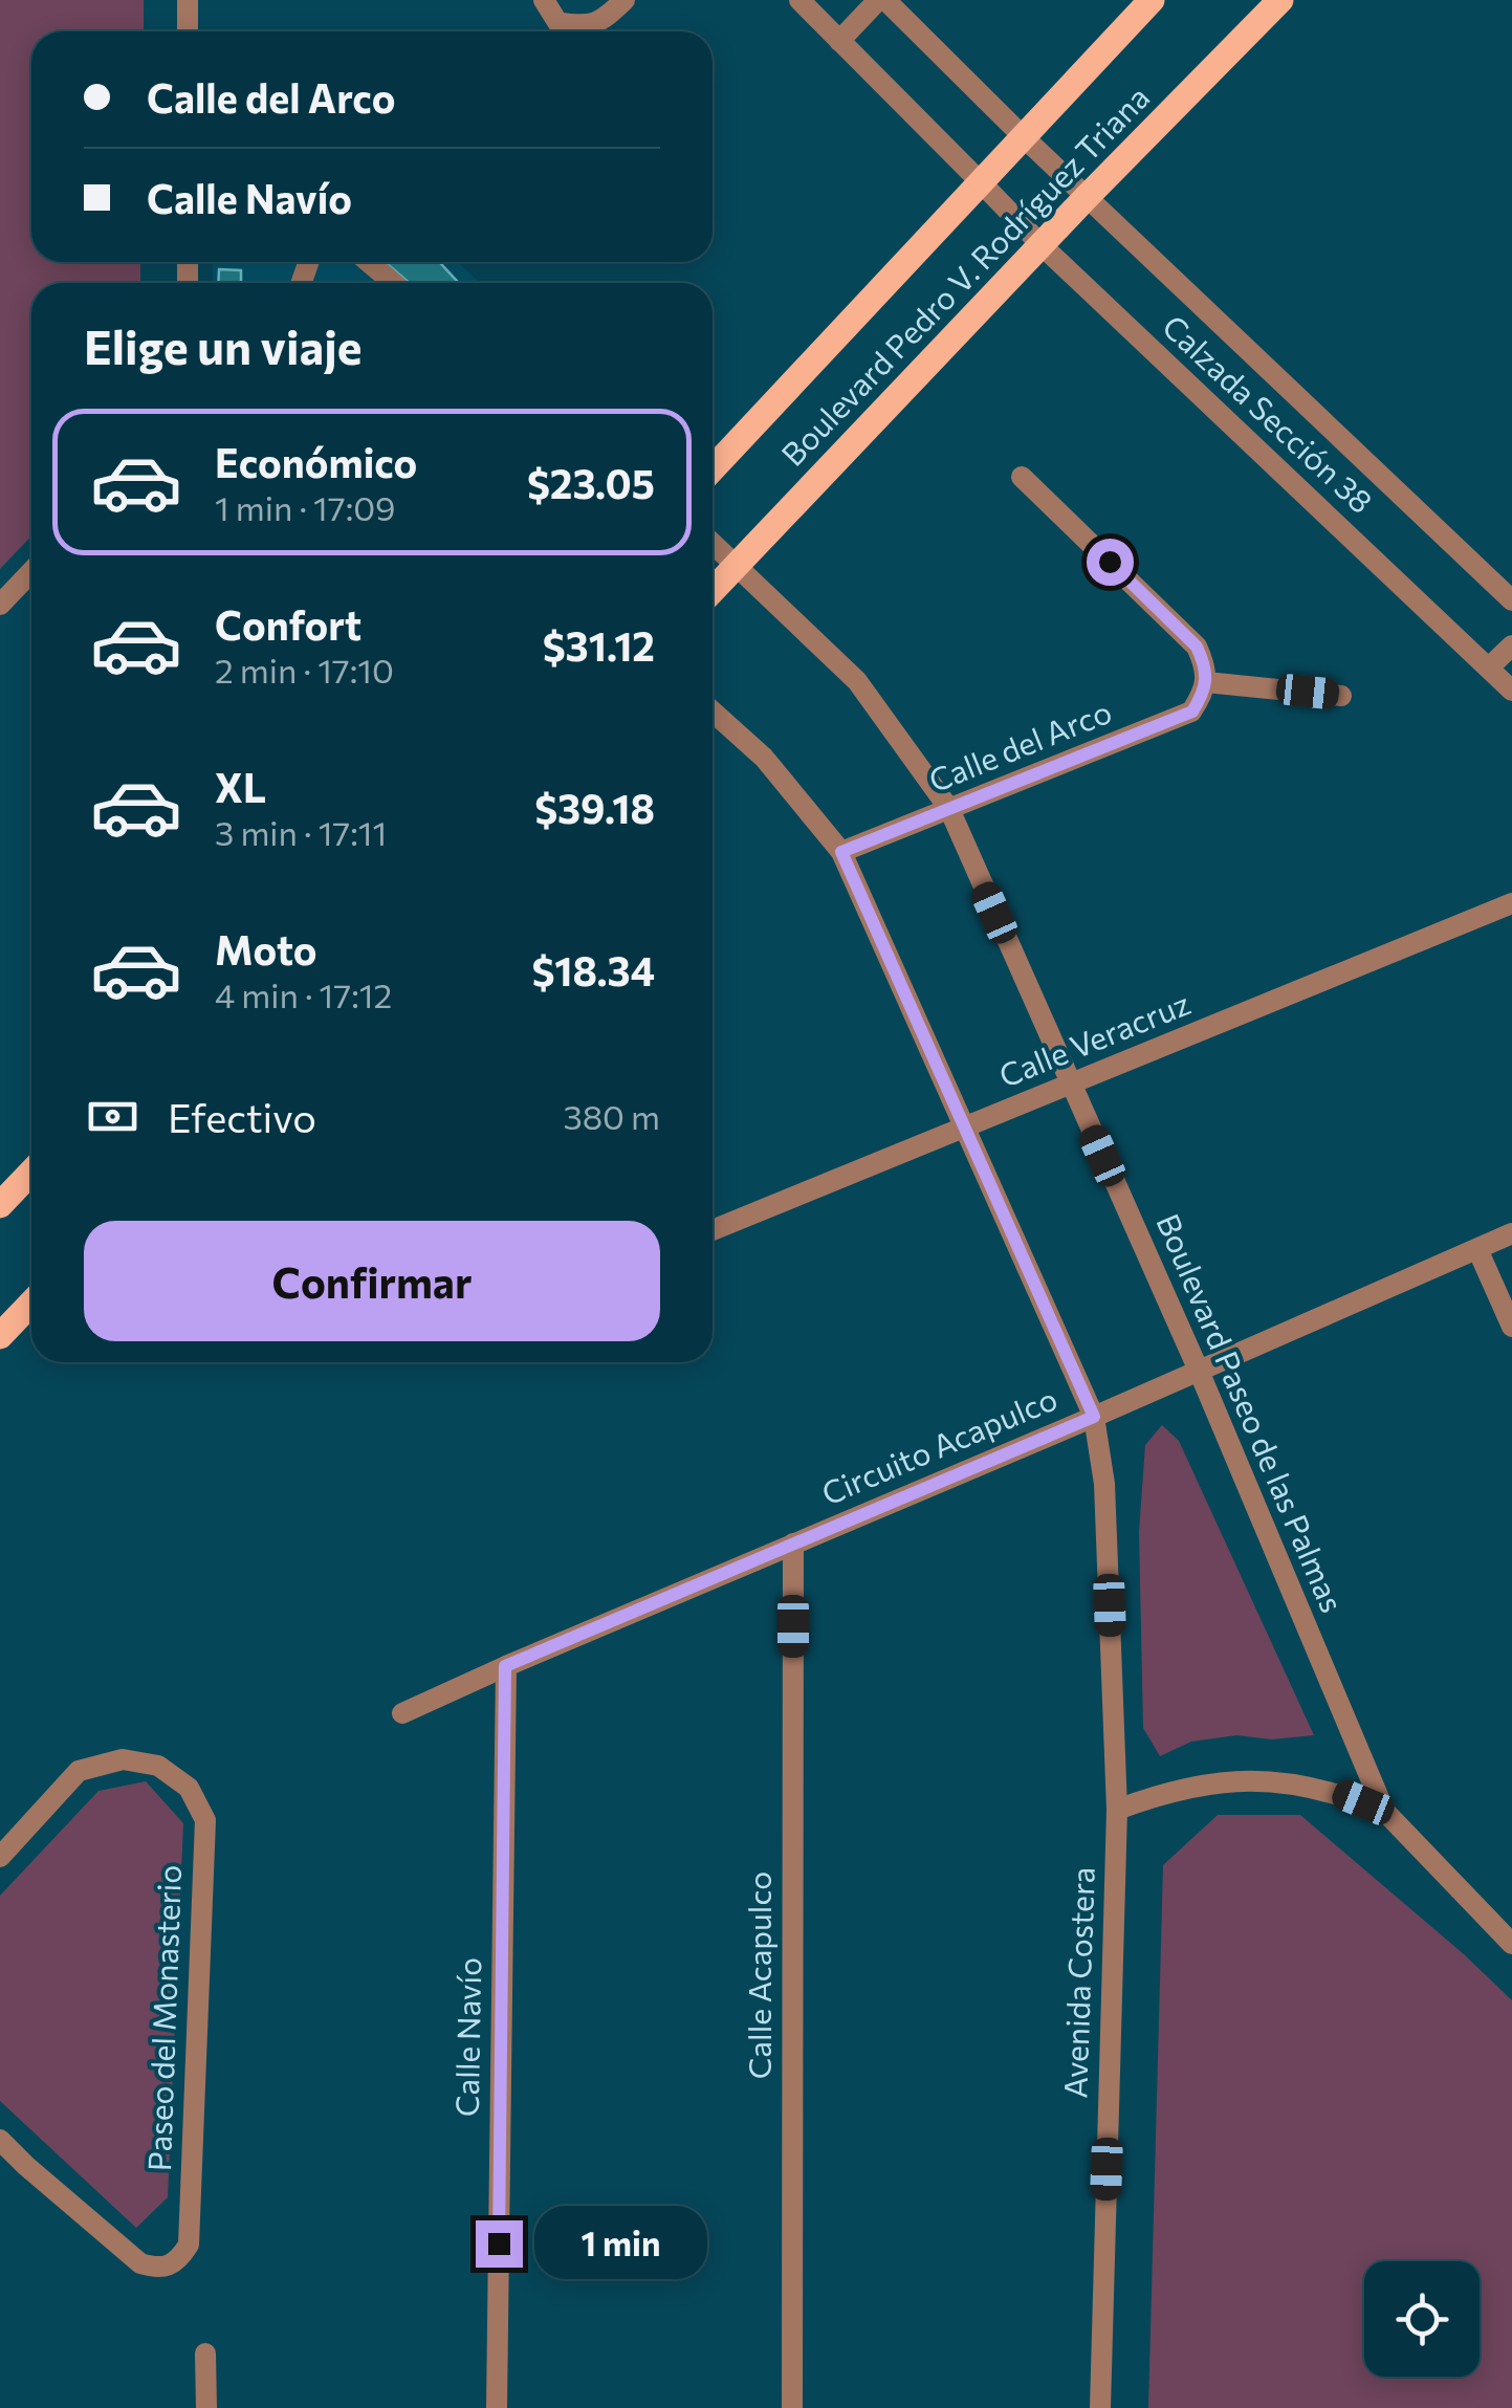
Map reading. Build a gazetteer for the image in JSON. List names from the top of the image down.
{
  "streets": {
    "main road": ["Boulevard Pedro V. Rodríguez Triana"],
    "street": [
      "Calzada Sección 38",
      "Calle del Arco",
      "Calle Veracruz",
      "Boulevard Paseo de las Palmas",
      "Circuito Acapulco",
      "Calle Acapulco",
      "Avenida Costera",
      "Paseo del Monasterio",
      "Calle Navío"
    ]
  },
  "crossings": [
    ["Boulevard Pedro V. Rodríguez Triana", "Calzada Sección 38"],
    ["Boulevard Pedro V. Rodríguez Triana", "Boulevard Paseo de las Palmas"],
    ["Calle del Arco", "Boulevard Paseo de las Palmas"],
    ["Calle Veracruz", "Boulevard Paseo de las Palmas"],
    ["Boulevard Paseo de las Palmas", "Circuito Acapulco"],
    ["Circuito Acapulco", "Calle Acapulco"],
    ["Circuito Acapulco", "Calle Navío"]
  ],
  "page": {
    "banner": ["Calle del Arco", "Calle Navío"],
    "heading": "Elige un viaje",
    "list": [
      {
        "name": "Económico",
        "note": "1 min · 17:09",
        "value": "$23.05"
      },
      {
        "name": "Confort",
        "note": "2 min · 17:10",
        "value": "$31.12"
      },
      {
        "name": "XL",
        "note": "3 min · 17:11",
        "value": "$39.18"
      },
      {
        "name": "Moto",
        "note": "4 min · 17:12",
        "value": "$18.34"
      }
    ],
    "pay": ["Efectivo", "380 m"],
    "buttons": "Confirmar",
    "bubble": "1 min"
  }
}
